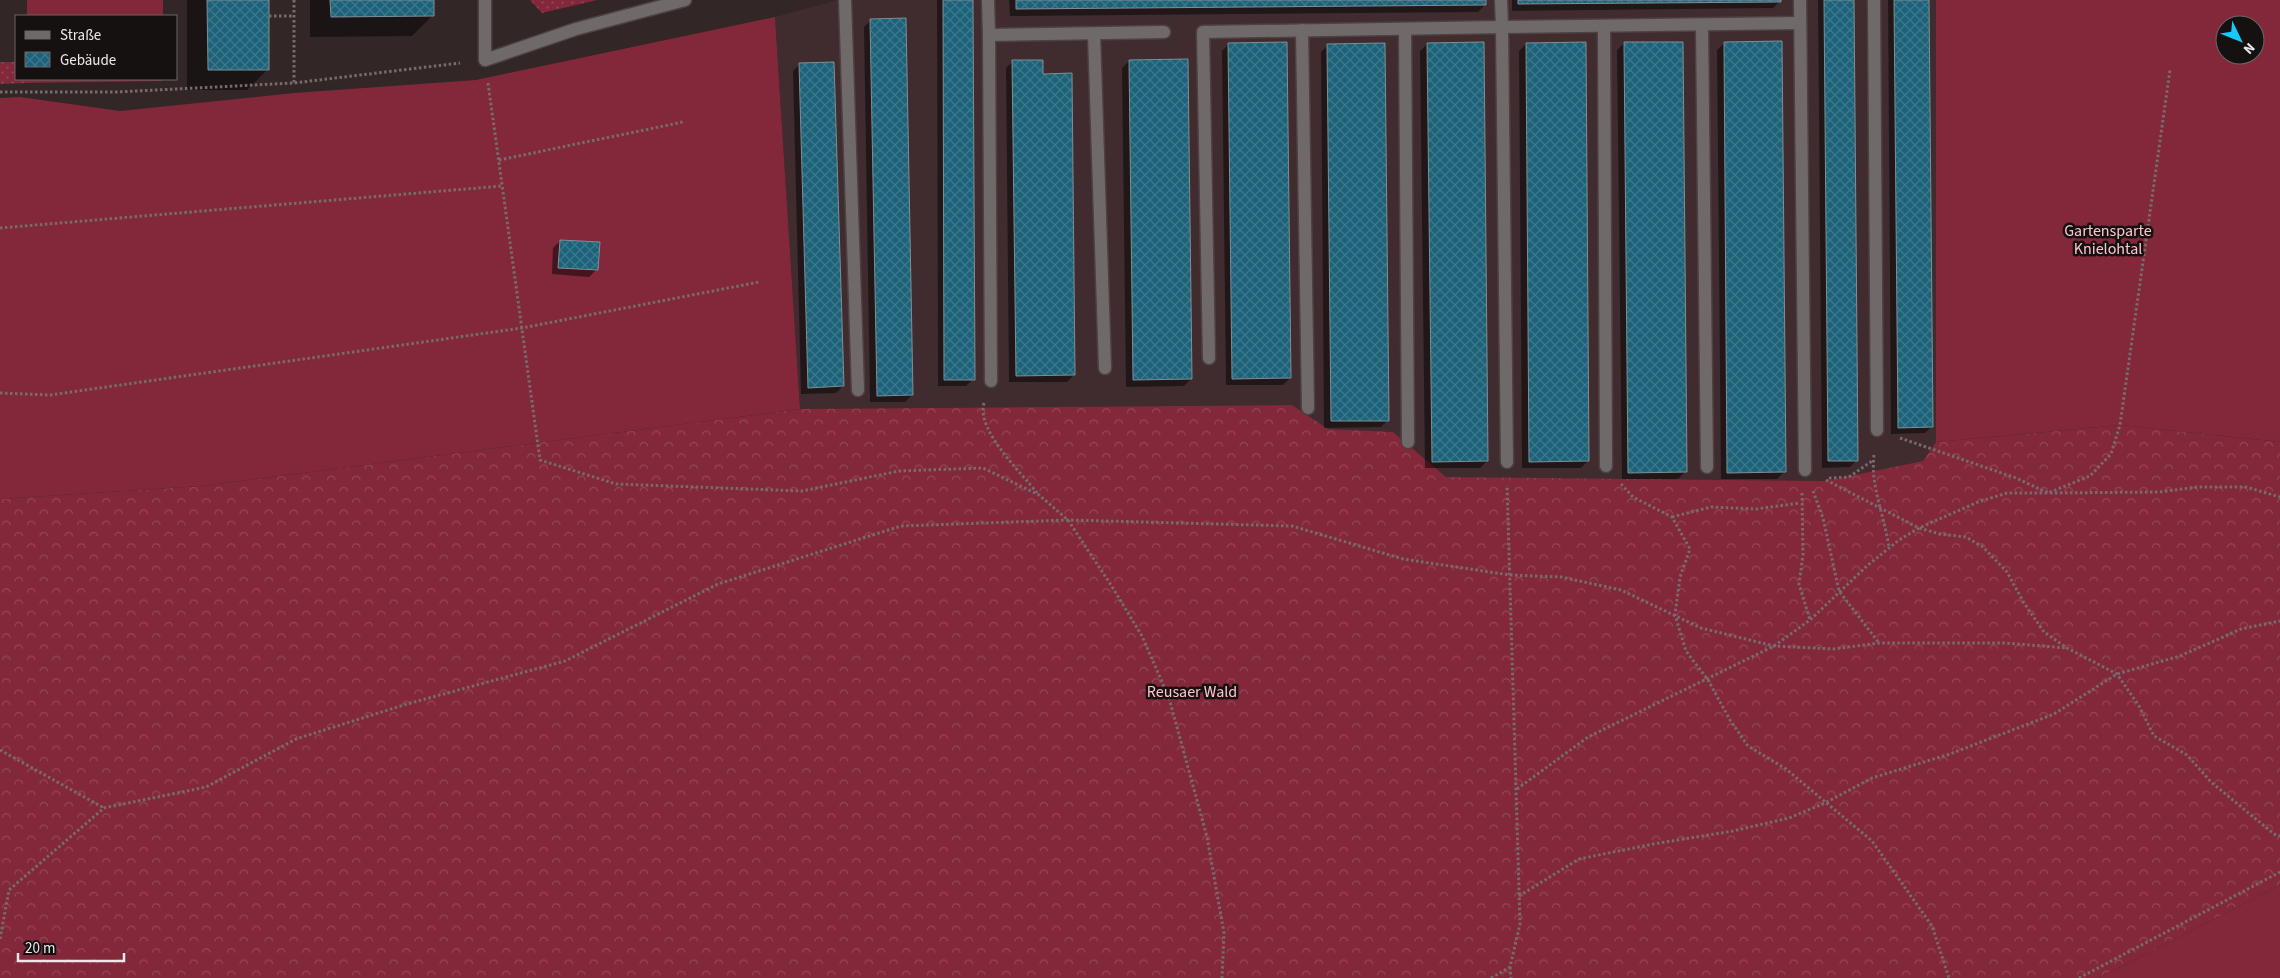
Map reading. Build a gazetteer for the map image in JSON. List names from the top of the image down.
{
  "parks": ["Gartensparte Knielohtal", "Reusaer Wald"],
  "legend": ["Straße", "Gebäude"],
  "scale_bar": "20 m",
  "north": "bottom right"
}
